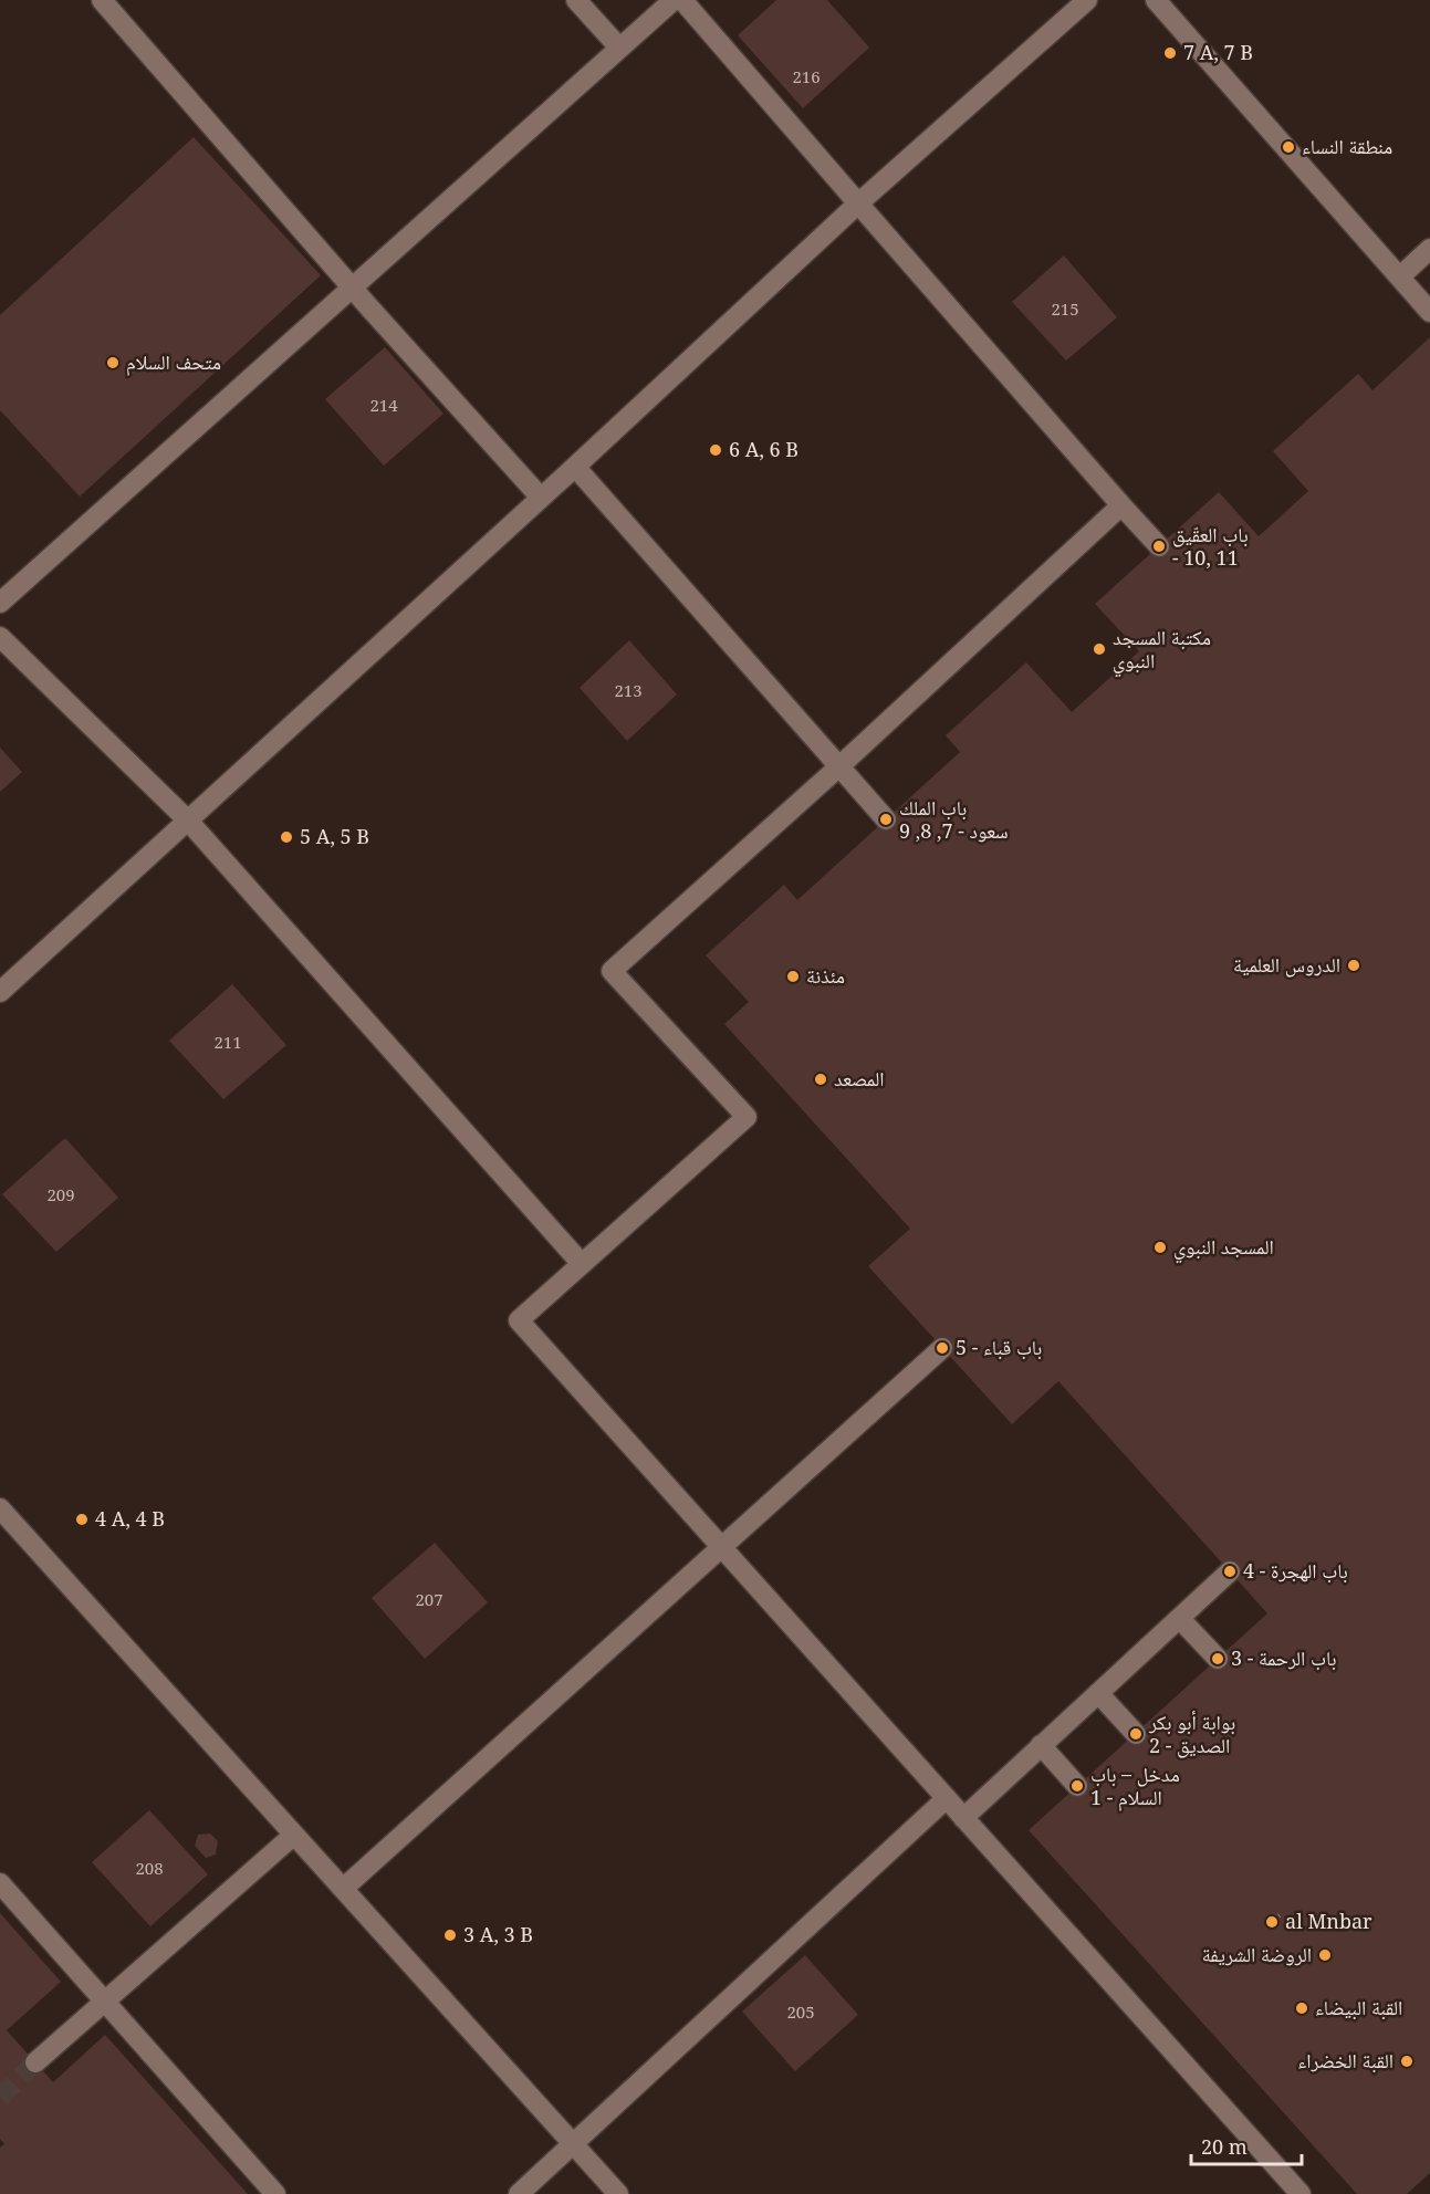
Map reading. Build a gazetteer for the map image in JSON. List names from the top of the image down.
{
  "places": [
    "7 A, 7 B",
    "منطقة النساء",
    "متحف السلام",
    "6 A, 6 B",
    "باب العقّيق - 10, 11",
    "مكتبة المسجد النبوي",
    "باب الملك سعود - 7, 8, 9",
    "5 A, 5 B",
    "الدروس العلمية",
    "مئذنة",
    "المصعد",
    "المسجد النبوي",
    "باب قباء - 5",
    "4 A, 4 B",
    "باب الهجرة - 4",
    "باب الرحمة - 3",
    "بوابة أبو بكر الصديق - 2",
    "مدخل – باب السلام - 1",
    "al Mnbar",
    "3 A, 3 B",
    "الروضة الشريفة",
    "القبة البيضاء",
    "القبة الخضراء"
  ],
  "house_numbers": [
    "216",
    "215",
    "214",
    "213",
    "211",
    "209",
    "207",
    "208",
    "205"
  ],
  "scale_bar": "20 m"
}
